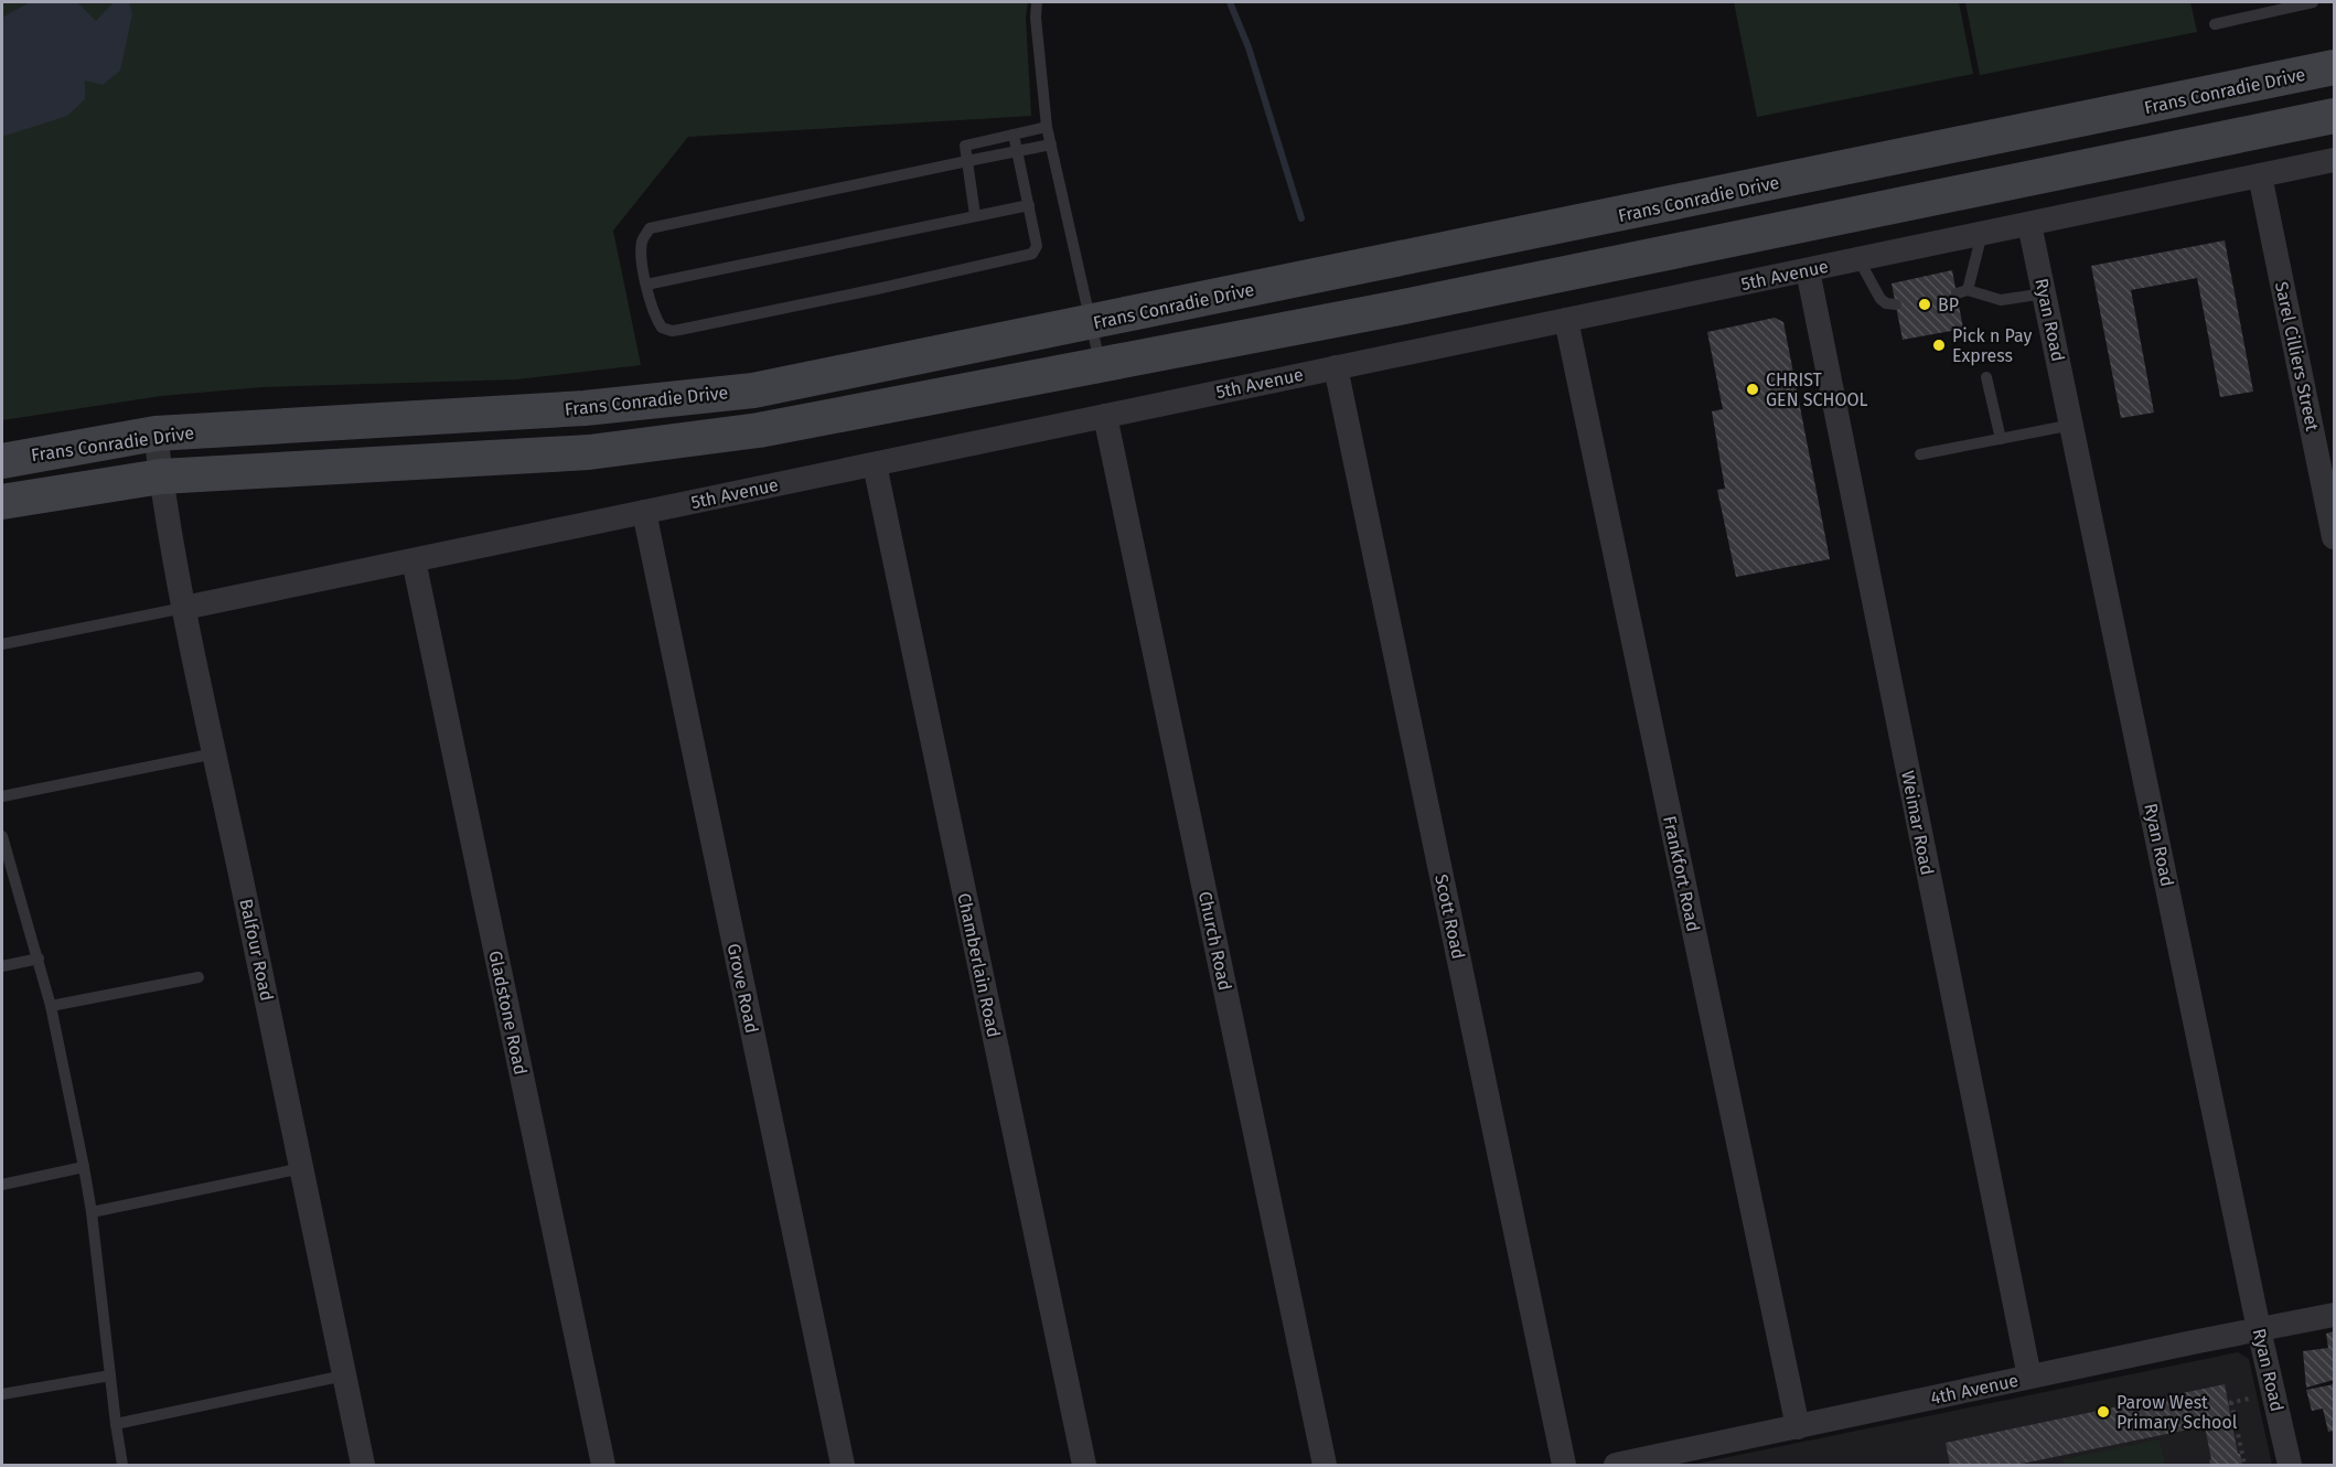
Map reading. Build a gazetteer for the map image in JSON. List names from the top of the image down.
{
  "streets": {
    "main road": ["Frans Conradie Drive"],
    "street": [
      "5th Avenue",
      "Ryan Road",
      "Sarel Cilliers Street",
      "Weimar Road",
      "Frankfort Road",
      "Scott Road",
      "Church Road",
      "Balfour Road",
      "Chamberlain Road",
      "Grove Road",
      "Gladstone Road",
      "4th Avenue"
    ]
  },
  "crossings": [
    ["Frans Conradie Drive", "Balfour Road"],
    ["5th Avenue", "Ryan Road"],
    ["5th Avenue", "Sarel Cilliers Street"],
    ["5th Avenue", "Weimar Road"],
    ["5th Avenue", "Frankfort Road"],
    ["5th Avenue", "Scott Road"],
    ["5th Avenue", "Church Road"],
    ["5th Avenue", "Balfour Road"],
    ["5th Avenue", "Chamberlain Road"],
    ["5th Avenue", "Grove Road"],
    ["5th Avenue", "Gladstone Road"],
    ["Ryan Road", "4th Avenue"],
    ["Weimar Road", "4th Avenue"],
    ["Frankfort Road", "4th Avenue"]
  ],
  "places": [
    "BP",
    "Pick n Pay Express",
    "CHRIST GEN SCHOOL",
    "Parow West Primary School"
  ]
}
